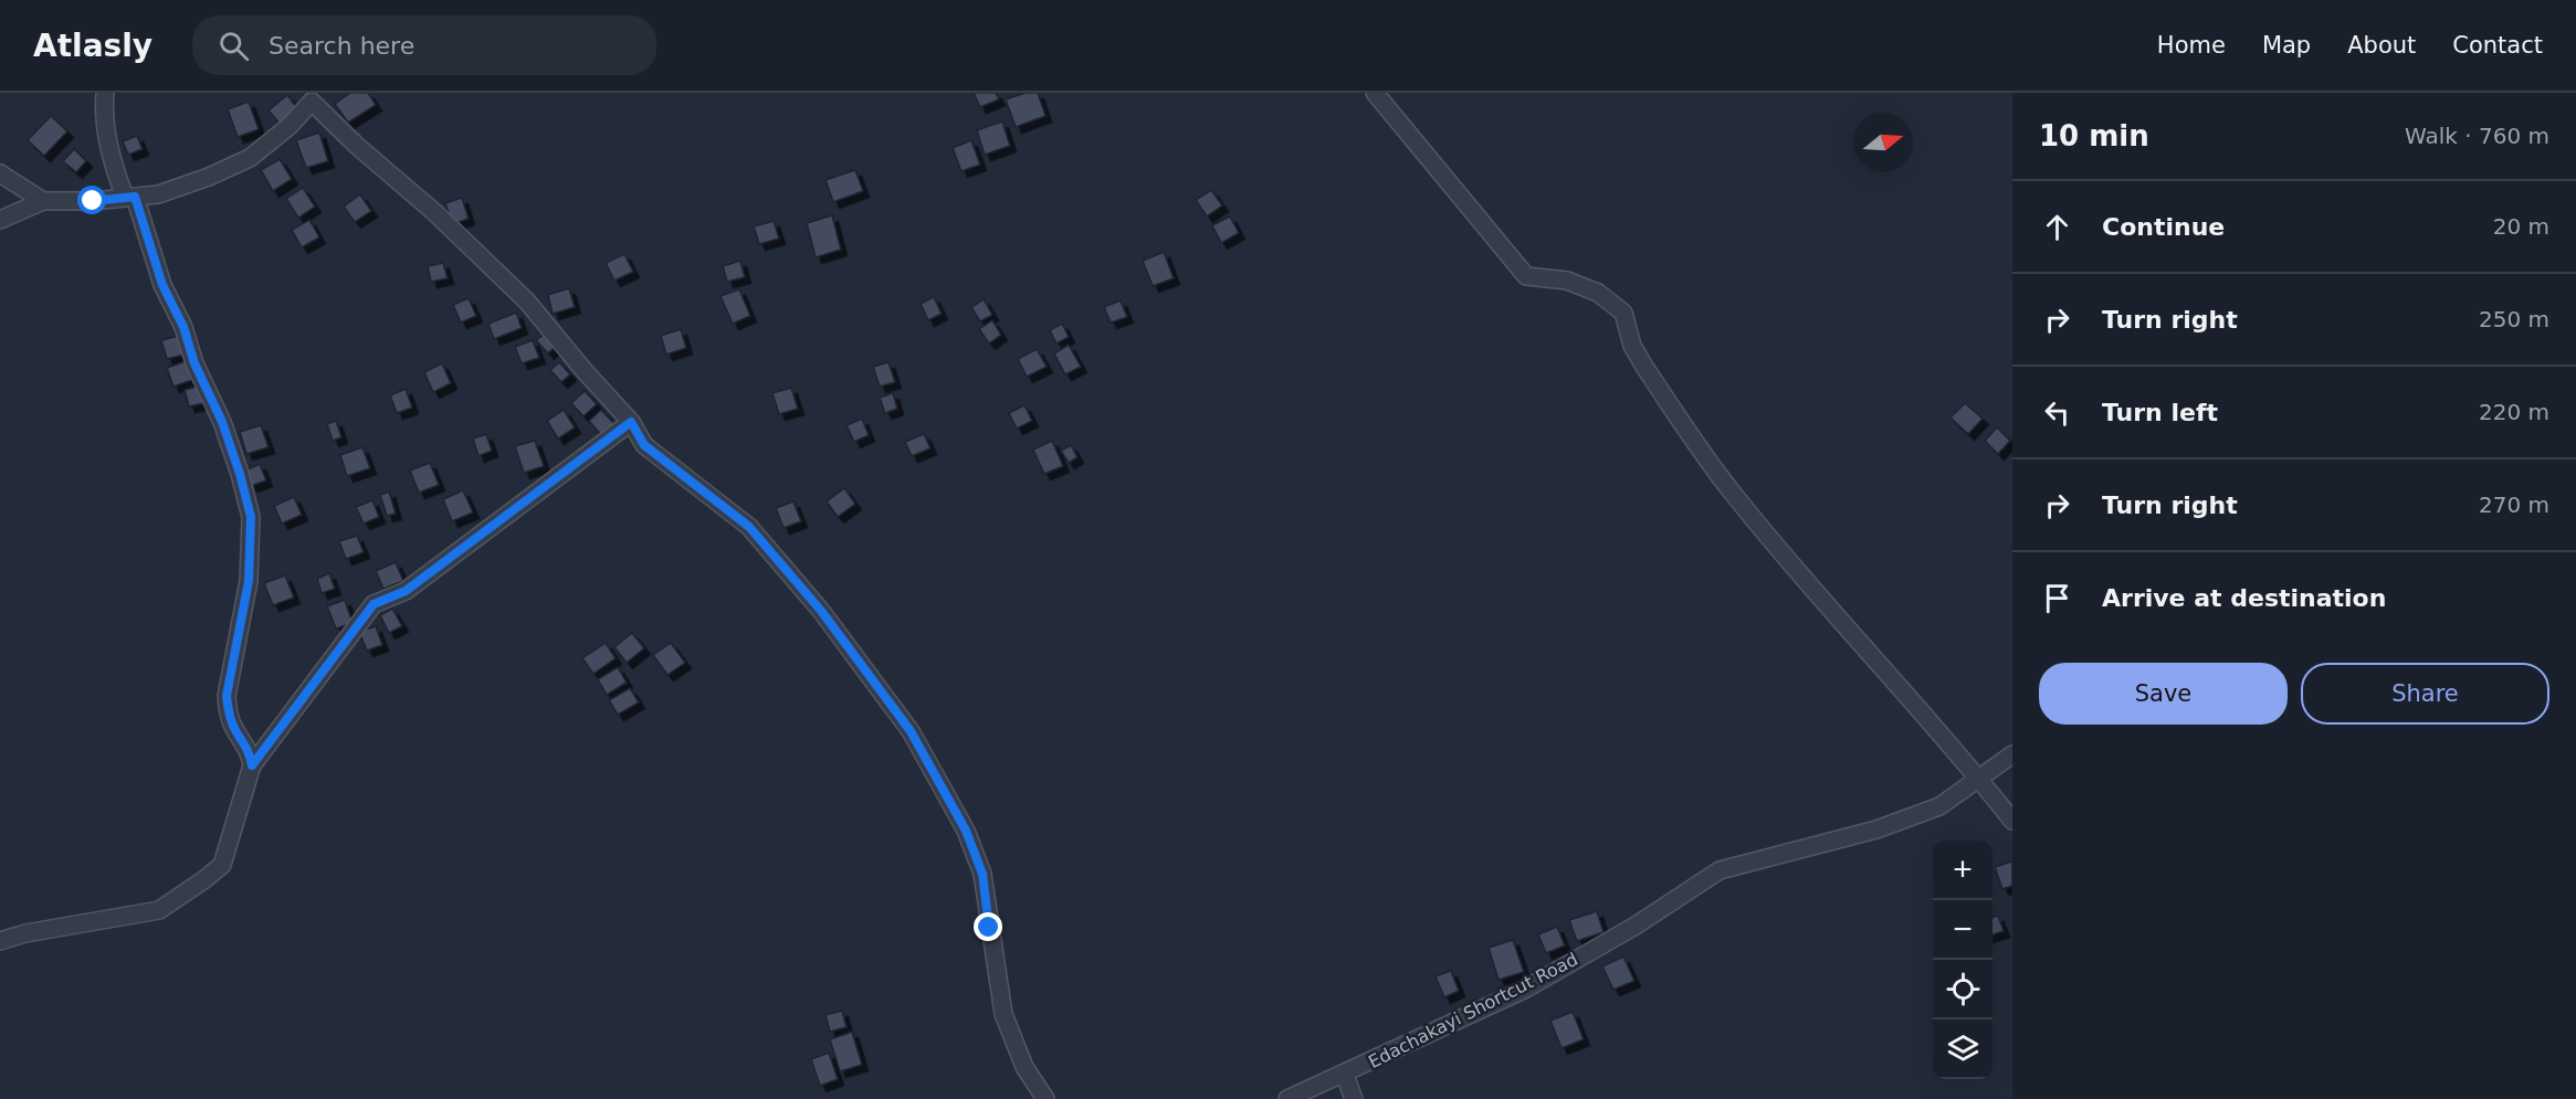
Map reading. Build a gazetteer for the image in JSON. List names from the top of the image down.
{
  "streets": {
    "street": ["Edachakayi Shortcut Road"]
  },
  "north": "right",
  "page": {
    "header": "Atlasly",
    "search": "Search here",
    "nav": [
      "Home",
      "Map",
      "About",
      "Contact"
    ],
    "heading": ["10 min", "Walk · 760 m"],
    "list": [
      ["Continue", "20 m"],
      ["Turn right", "250 m"],
      ["Turn left", "220 m"],
      ["Turn right", "270 m"],
      "Arrive at destination"
    ],
    "buttons": ["Save", "Share"],
    "map_buttons": ["+", "−"]
  }
}
